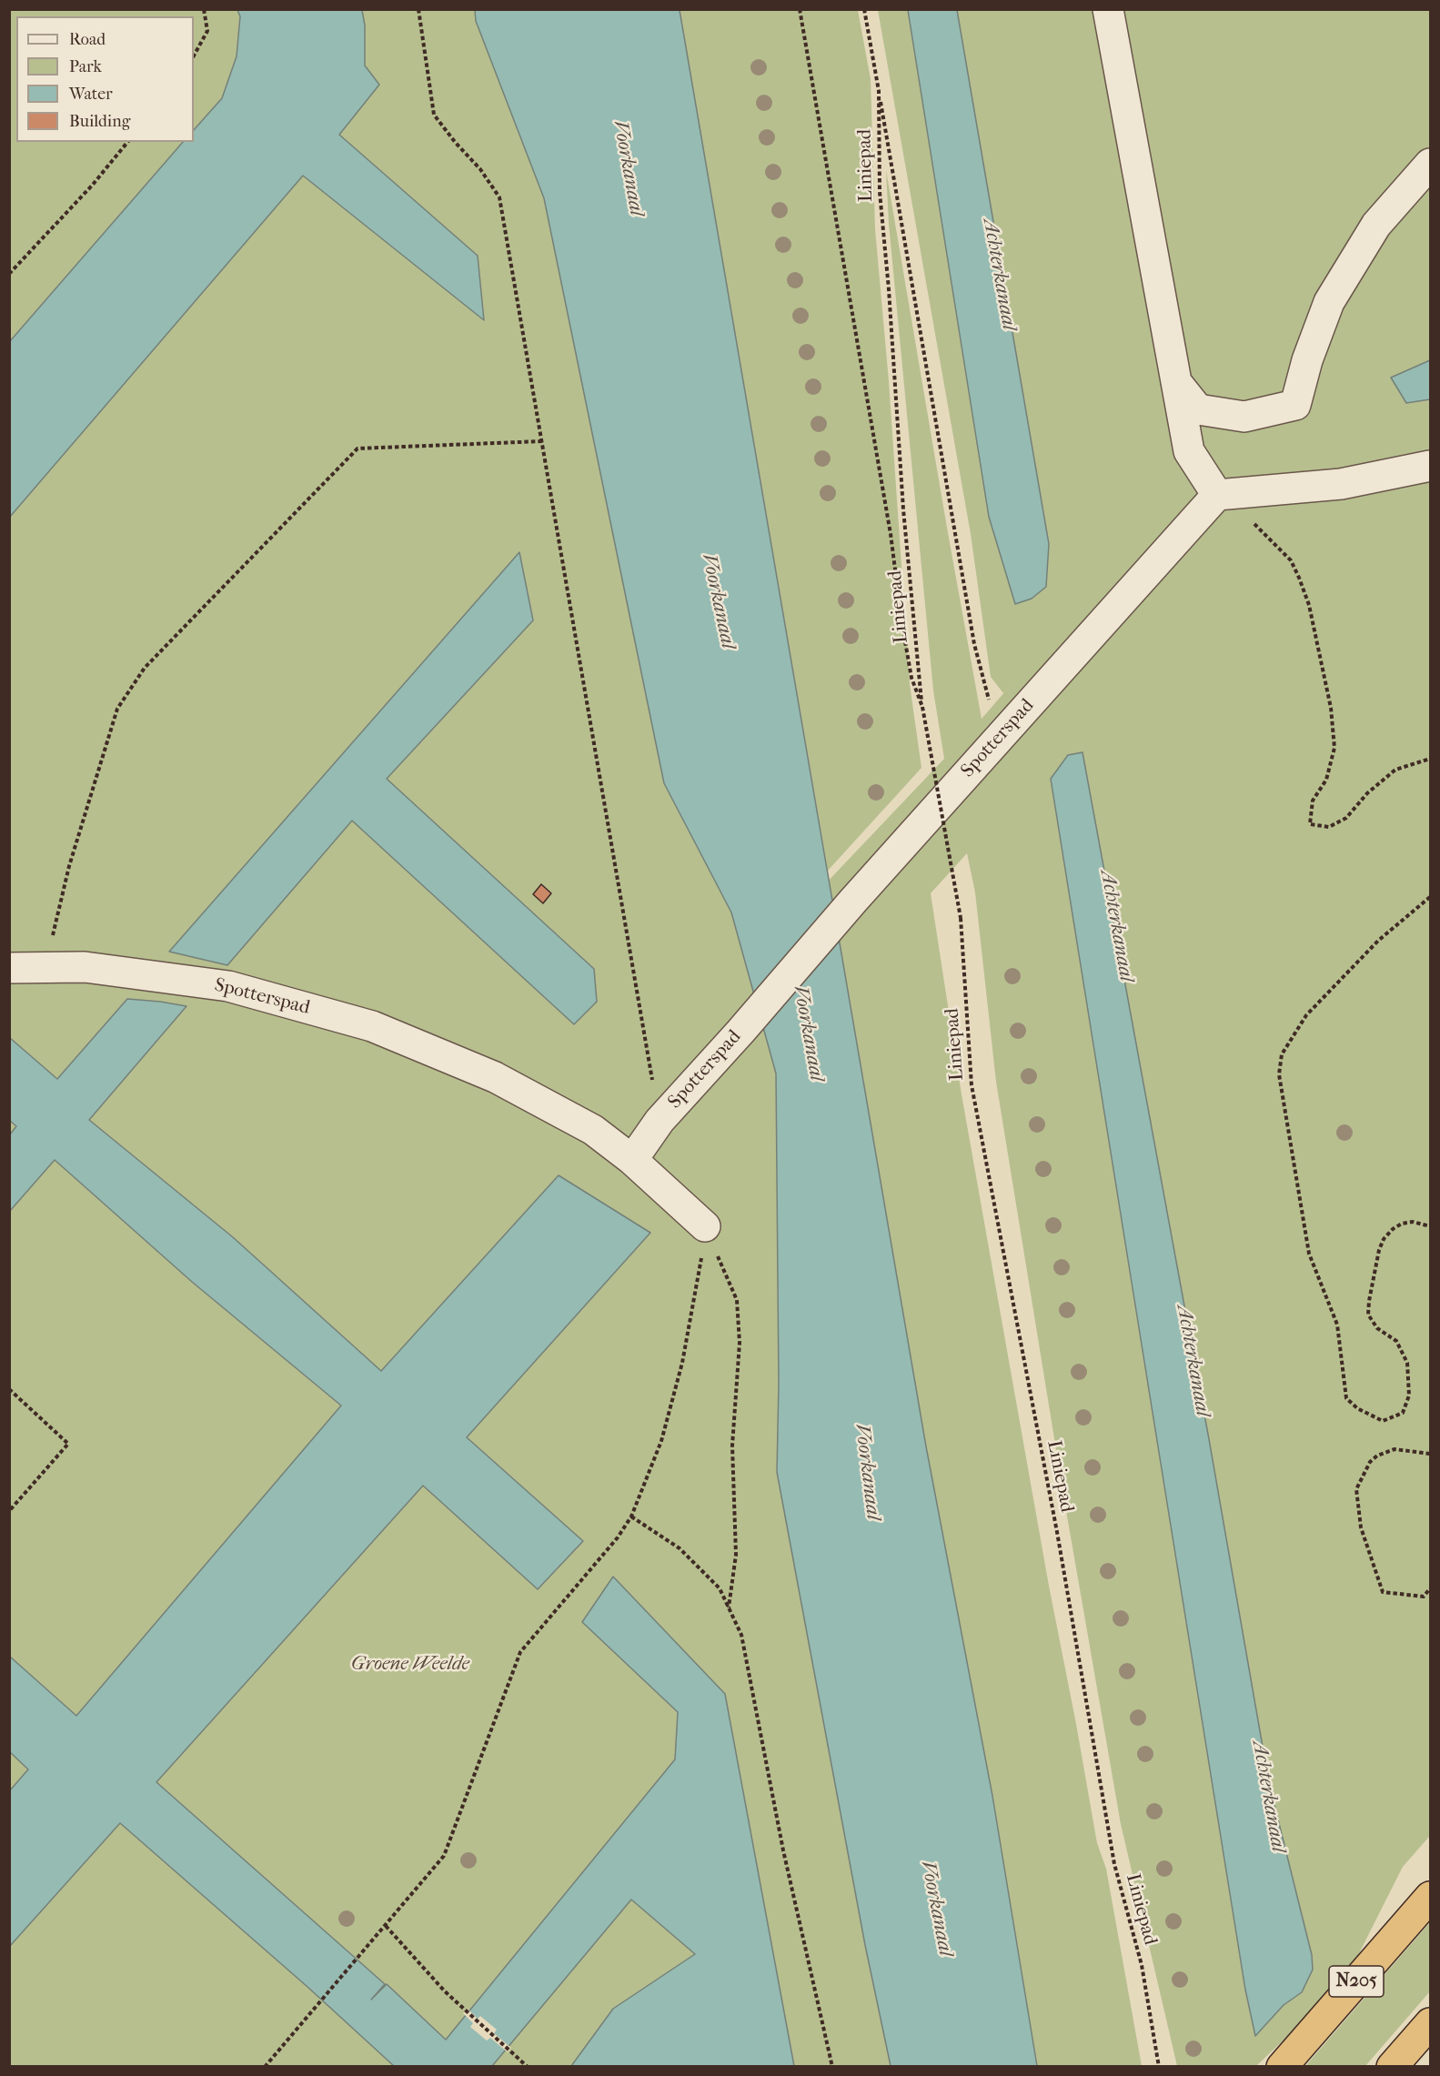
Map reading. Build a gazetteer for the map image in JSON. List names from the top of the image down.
{
  "streets": {
    "highway": ["N205"],
    "street": ["Spotterspad"],
    "path": ["Liniepad"]
  },
  "water": ["Voorkanaal", "Achterkanaal"],
  "parks": ["Groene Weelde"],
  "legend": [
    "Road",
    "Park",
    "Water",
    "Building"
  ]
}
